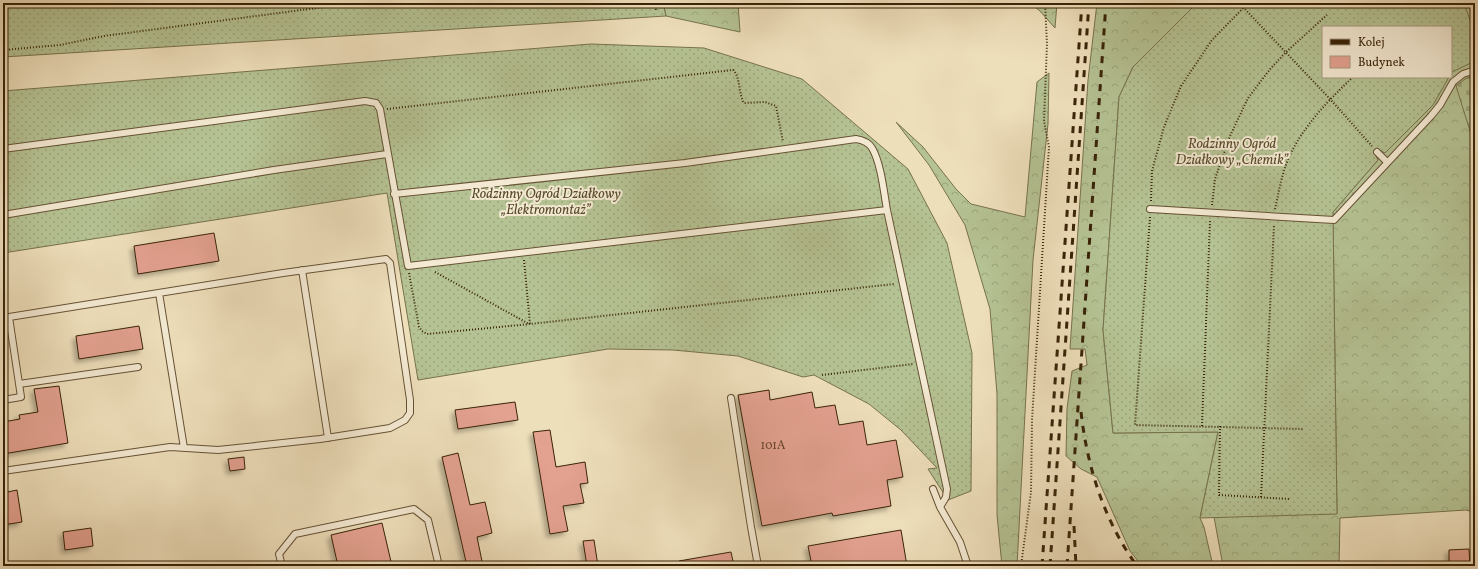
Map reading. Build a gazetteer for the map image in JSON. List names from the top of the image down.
{
  "parks": ["Rodzinny Ogród Działkowy „Chemik”", "Rodzinny Ogród Działkowy „Elektromontaż”"],
  "house_numbers": ["101A"],
  "legend": ["Kolej", "Budynek"]
}
